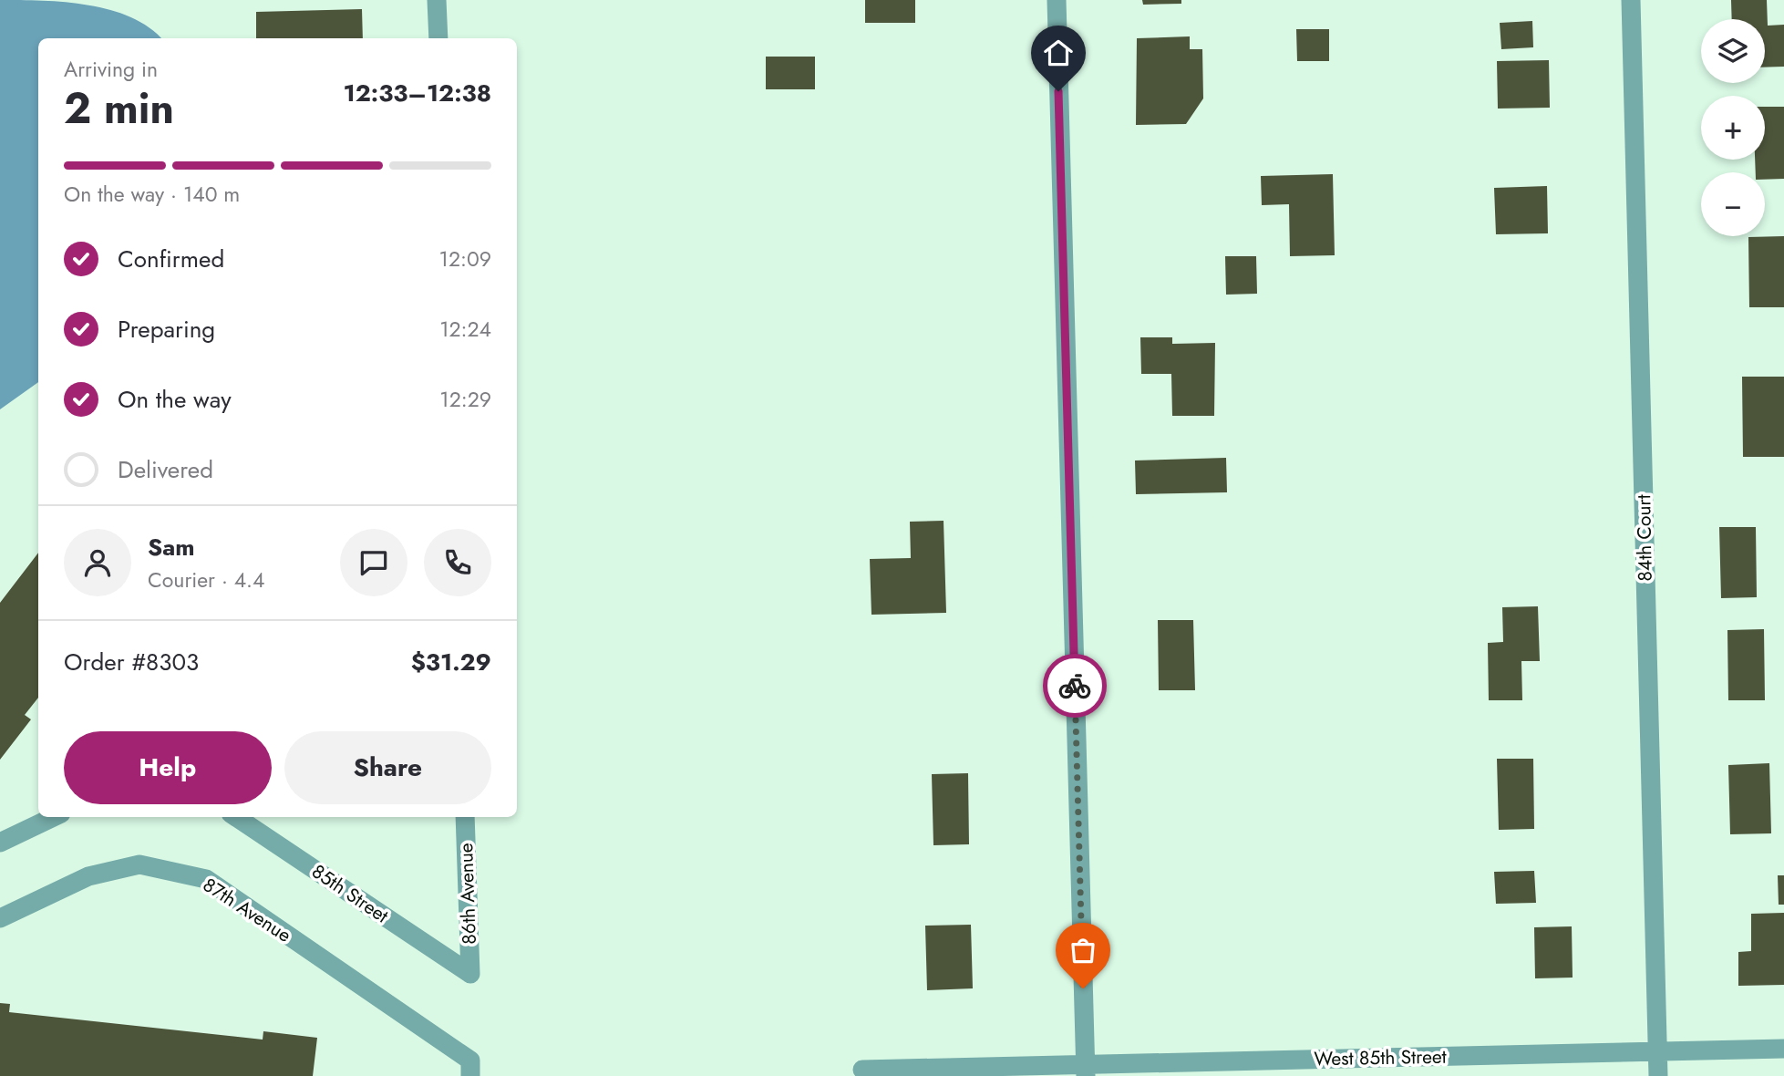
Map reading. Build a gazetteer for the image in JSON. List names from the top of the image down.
{
  "streets": {
    "street": [
      "84th Court",
      "85th Street",
      "86th Avenue",
      "87th Avenue",
      "West 85th Street"
    ]
  },
  "crossings": [
    ["84th Court", "West 85th Street"],
    ["85th Street", "86th Avenue"]
  ],
  "page": {
    "map_buttons": ["+", "−"],
    "heading": ["2 min", "Arriving in", "12:33–12:38"],
    "panel": [
      "Sam",
      "Courier · 4.4",
      "Order #8303",
      "$31.29"
    ],
    "bar": "On the way · 140 m",
    "list": [
      ["Confirmed", "12:09"],
      ["Preparing", "12:24"],
      ["On the way", "12:29"],
      "Delivered"
    ],
    "buttons": ["Help", "Share"]
  }
}
